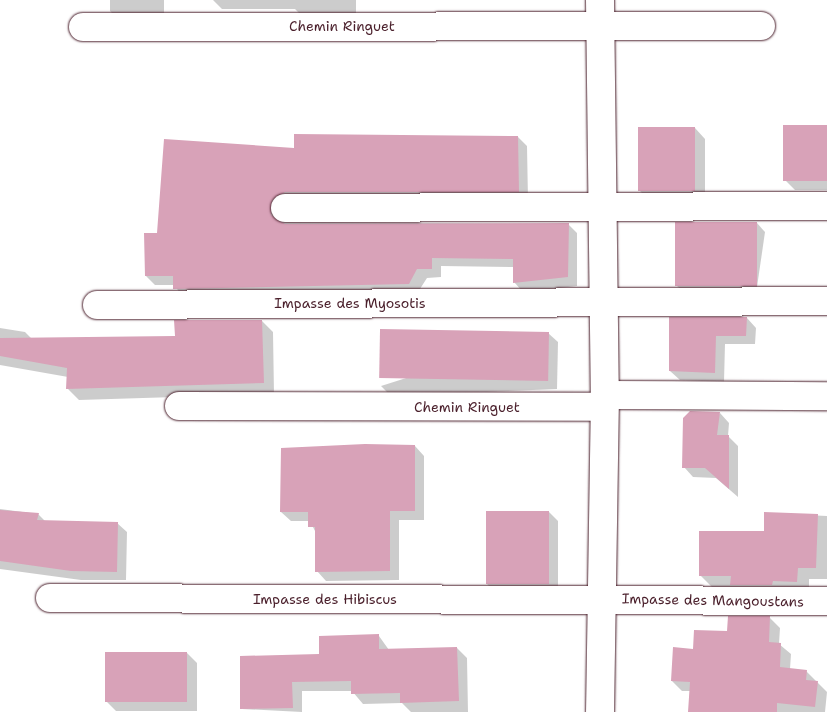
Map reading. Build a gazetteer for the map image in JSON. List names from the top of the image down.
{
  "streets": {
    "street": [
      "Chemin Ringuet",
      "Impasse des Myosotis",
      "Impasse des Hibiscus",
      "Impasse des Mangoustans"
    ]
  },
  "crossings": [
    ["Impasse des Hibiscus", "Impasse des Mangoustans"]
  ]
}
